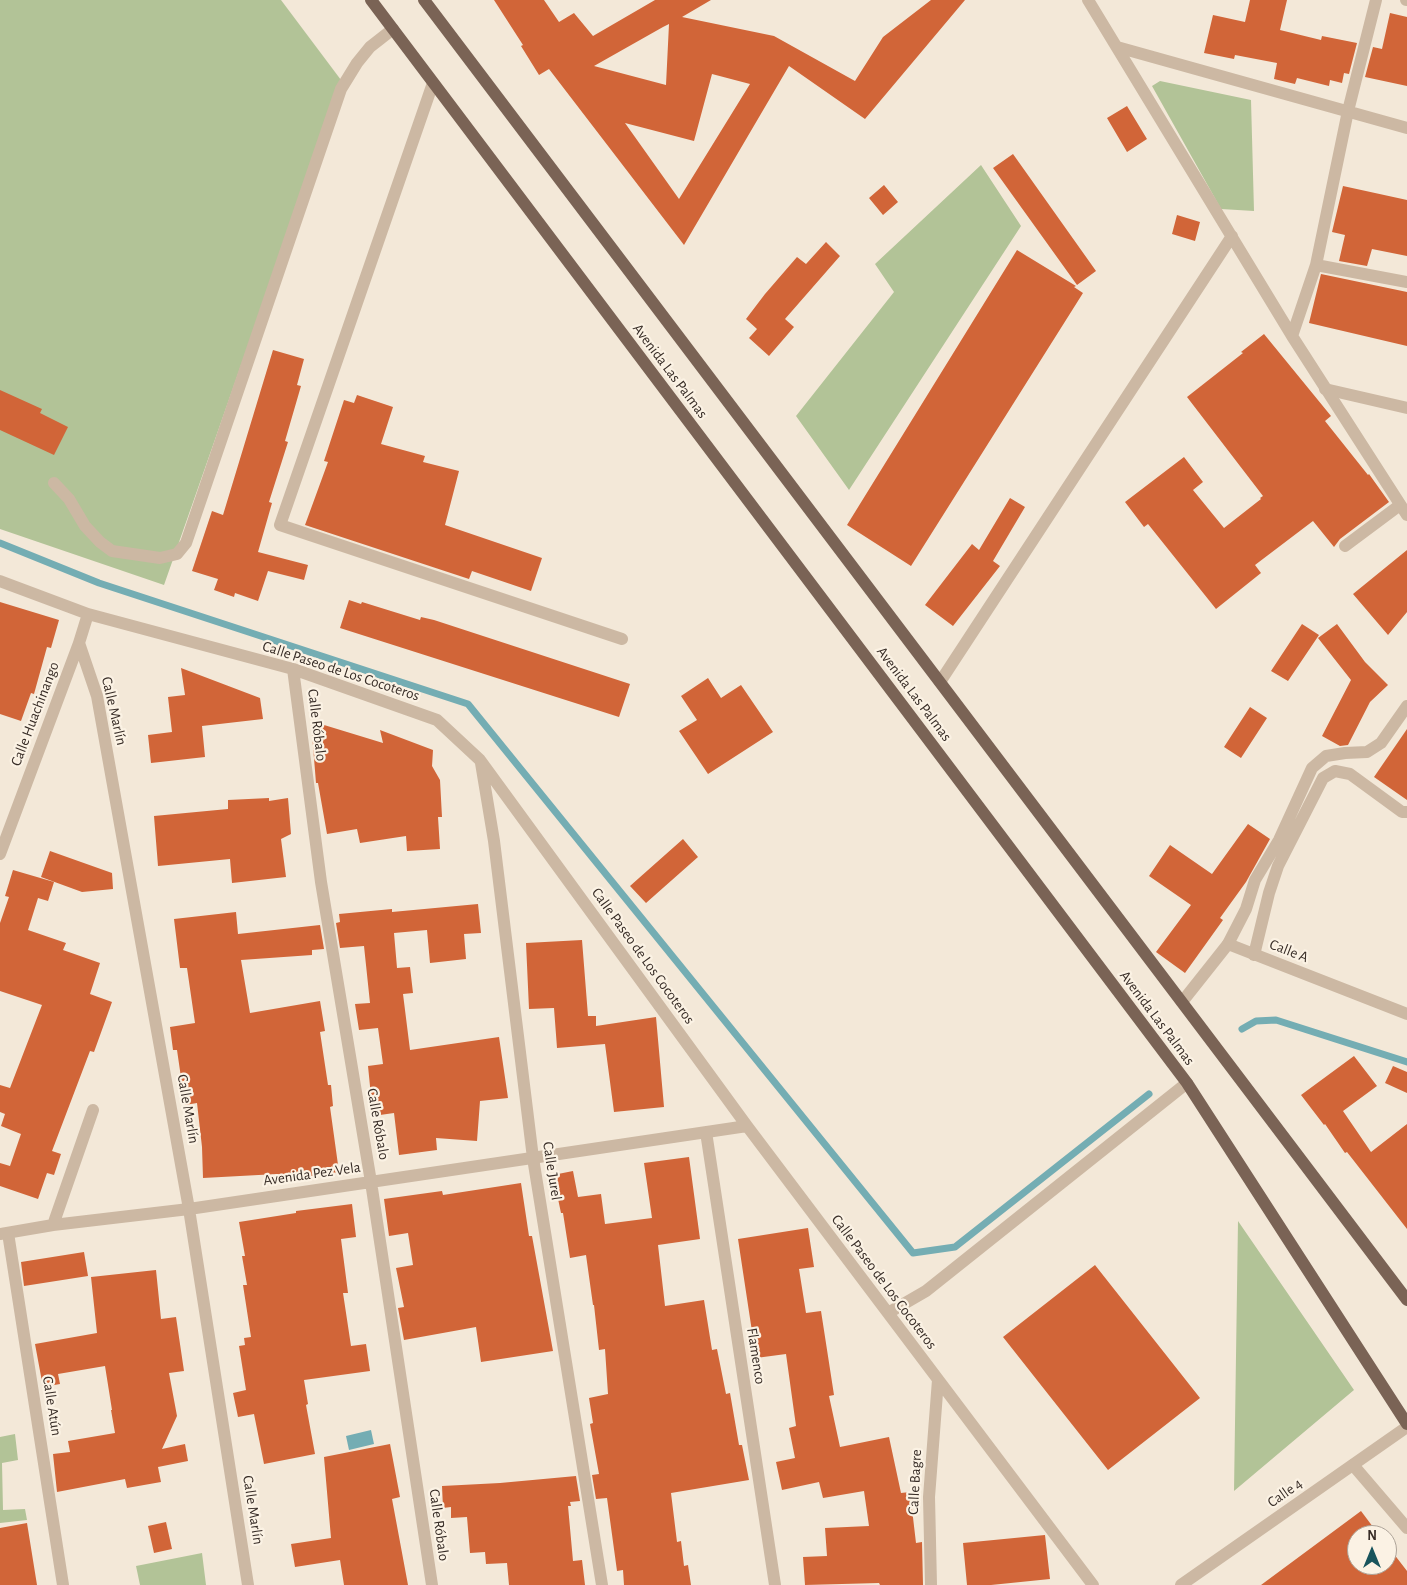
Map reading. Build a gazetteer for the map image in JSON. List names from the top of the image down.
{
  "streets": {
    "main road": ["Avenida Las Palmas"],
    "street": [
      "Calle Paseo de Los Cocoteros",
      "Calle Marlín",
      "Calle Huachinango",
      "Calle Róbalo",
      "Calle A",
      "Calle Jurel",
      "Avenida Pez Vela",
      "Flamenco",
      "Calle Atún",
      "Calle Bagre",
      "Calle 4"
    ]
  },
  "crossings": [
    ["Avenida Las Palmas", "Calle 4"],
    ["Calle Paseo de Los Cocoteros", "Calle Huachinango"],
    ["Calle Paseo de Los Cocoteros", "Calle Róbalo"],
    ["Calle Paseo de Los Cocoteros", "Calle Jurel"],
    ["Calle Paseo de Los Cocoteros", "Avenida Pez Vela"],
    ["Calle Paseo de Los Cocoteros", "Calle Bagre"],
    ["Calle Marlín", "Calle Huachinango"],
    ["Calle Marlín", "Avenida Pez Vela"],
    ["Calle Róbalo", "Avenida Pez Vela"],
    ["Calle Jurel", "Avenida Pez Vela"],
    ["Avenida Pez Vela", "Flamenco"],
    ["Avenida Pez Vela", "Calle Atún"]
  ],
  "north": "top"
}
